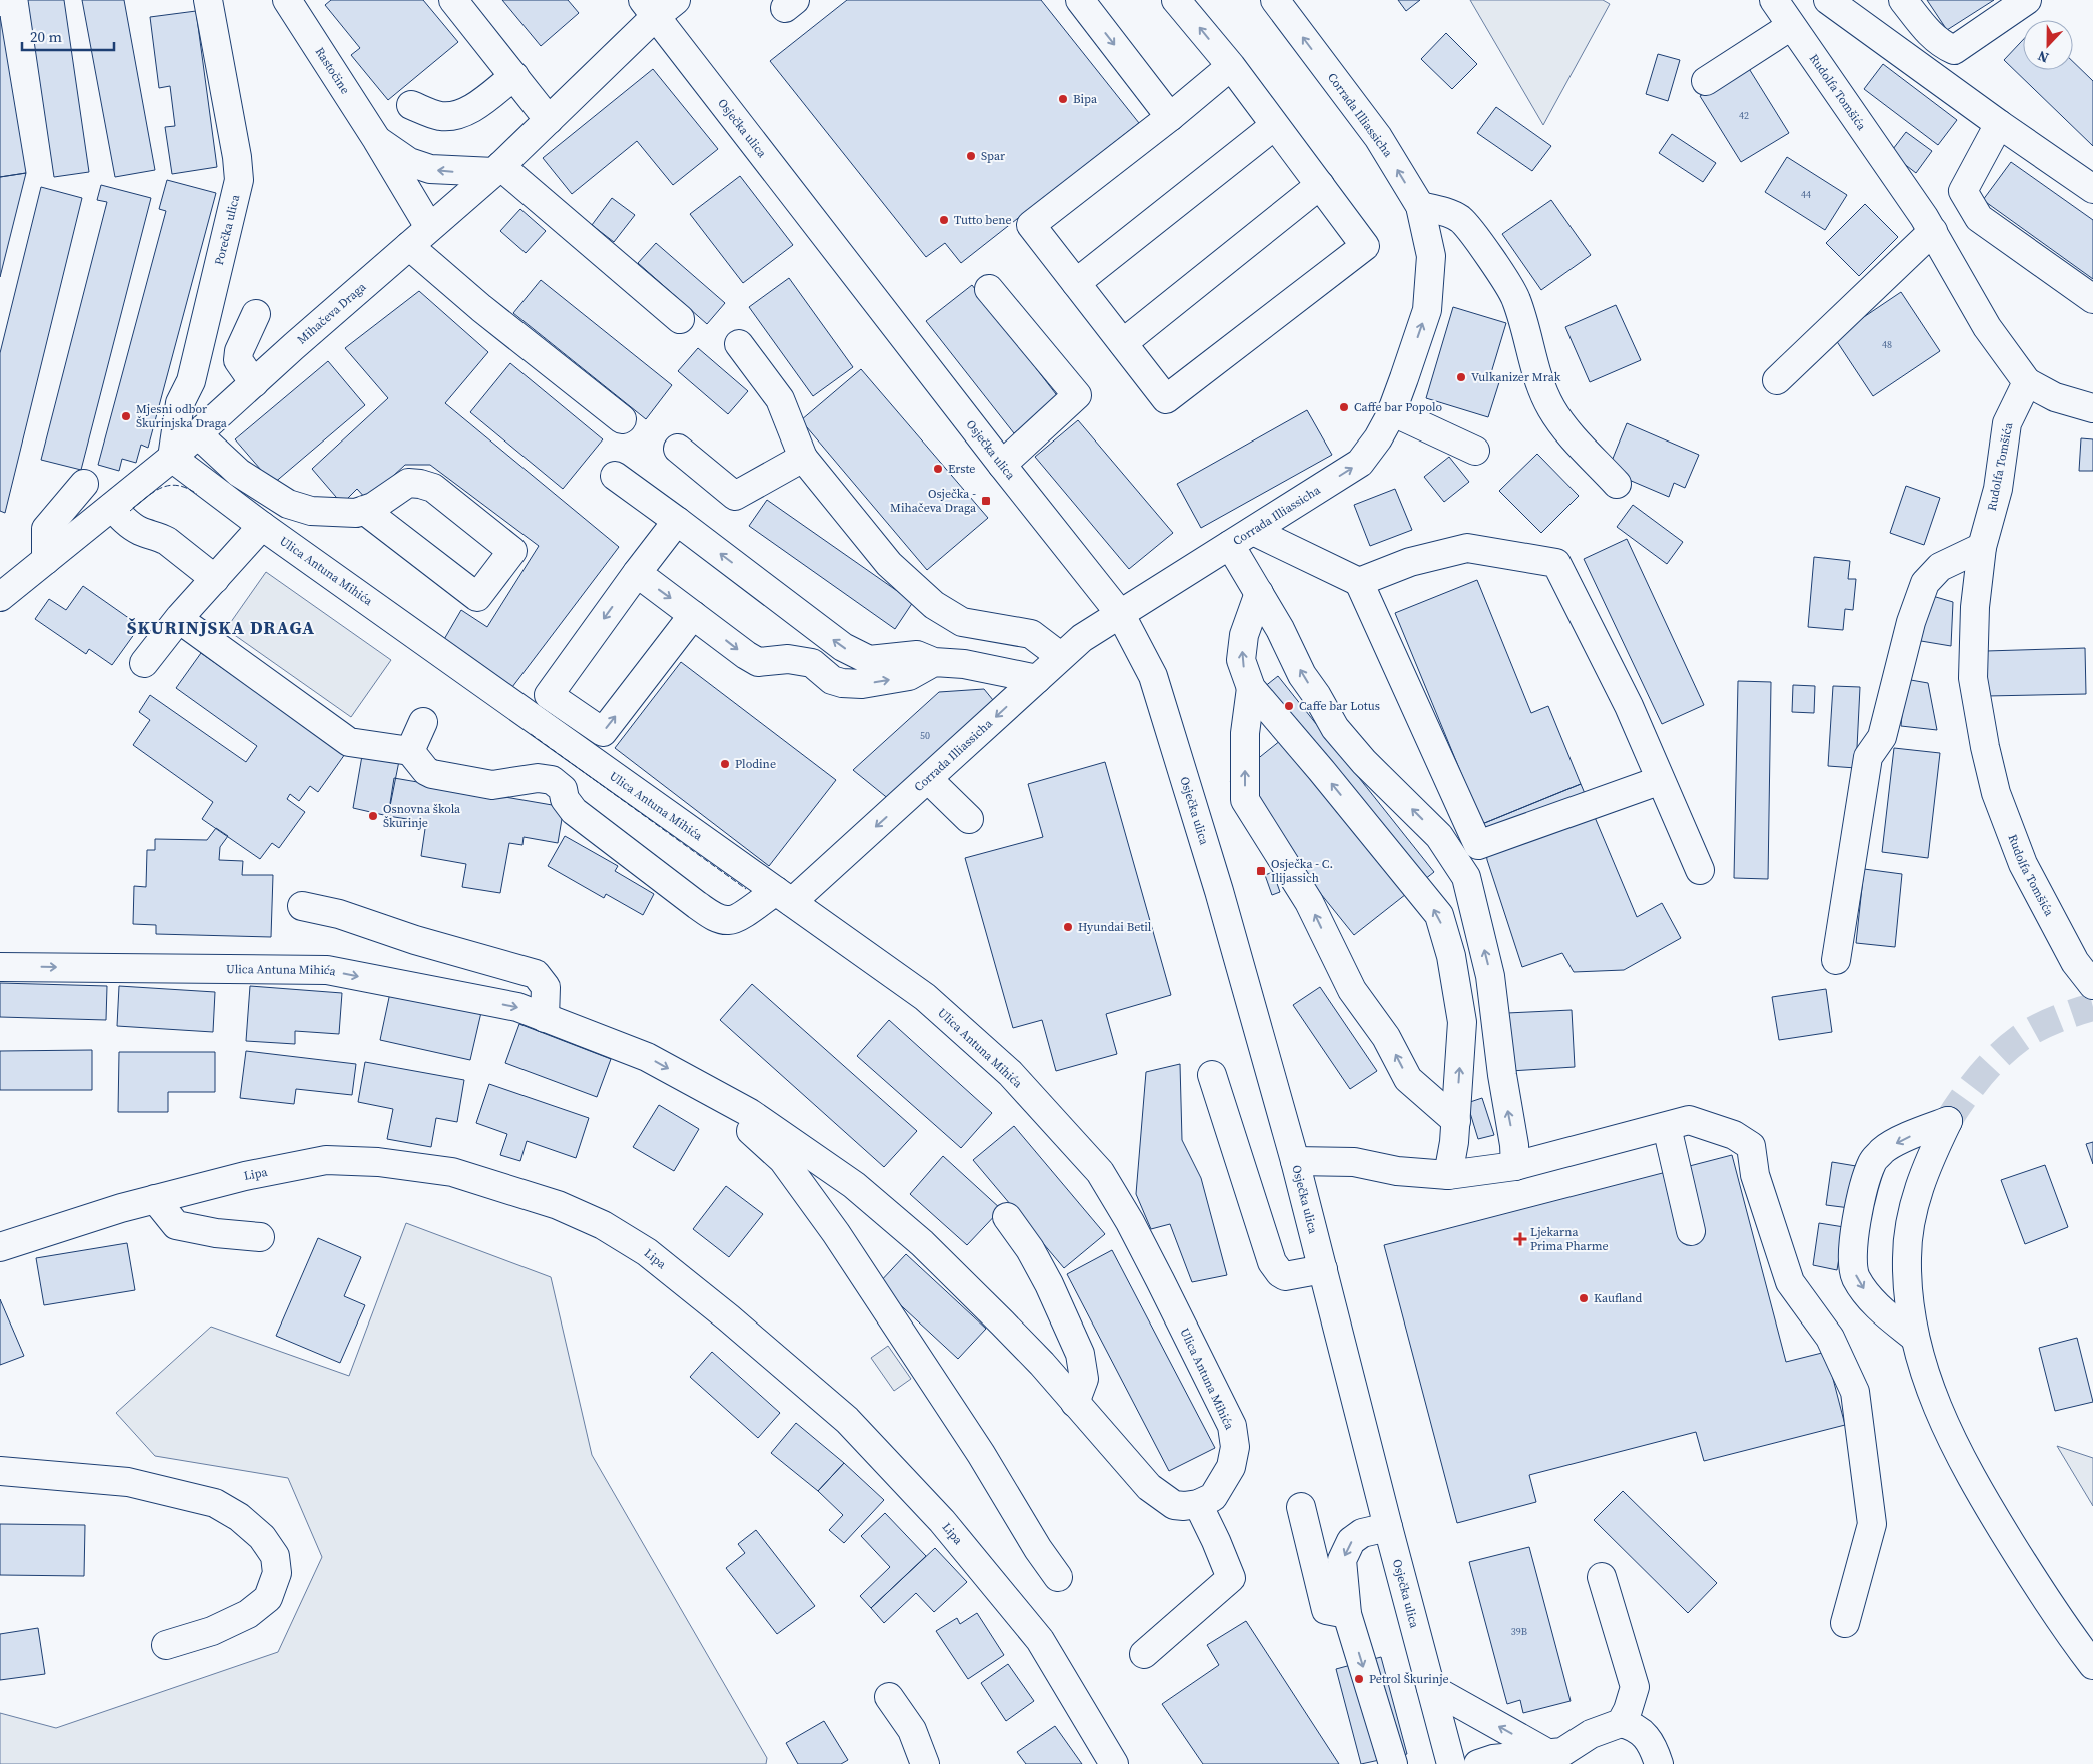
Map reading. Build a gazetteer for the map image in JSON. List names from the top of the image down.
{
  "streets": {
    "street": [
      "Rastočine",
      "Rudolfa Tomšića",
      "Corrada Illiassicha",
      "Osječka ulica",
      "Porečka ulica",
      "Mihačeva Draga",
      "Ulica Antuna Mihića",
      "Lipa"
    ]
  },
  "crossings": [
    ["Rastočine", "Mihačeva Draga"],
    ["Corrada Illiassicha", "Osječka ulica"],
    ["Corrada Illiassicha", "Ulica Antuna Mihića"],
    ["Osječka ulica", "Mihačeva Draga"],
    ["Porečka ulica", "Mihačeva Draga"],
    ["Porečka ulica", "Ulica Antuna Mihića"],
    ["Mihačeva Draga", "Ulica Antuna Mihića"]
  ],
  "districts": ["ŠKURINJSKA DRAGA"],
  "places": {
    "other": [
      "Bipa",
      "Spar",
      "Tutto bene",
      "Vulkanizer Mrak",
      "Caffe bar Popolo",
      "Mjesni odbor Škurinjska Draga",
      "Erste",
      "Caffe bar Lotus",
      "Plodine",
      "Osnovna škola Škurinje",
      "Hyundai Betil",
      "Kaufland",
      "Petrol Škurinje"
    ],
    "transit": ["Osječka - Mihačeva Draga", "Osječka - C. Ilijassich"],
    "health": ["Ljekarna Prima Pharme"]
  },
  "house_numbers": [
    "42",
    "44",
    "48",
    "50",
    "39B"
  ],
  "scale_bar": "20 m",
  "north": "bottom"
}
